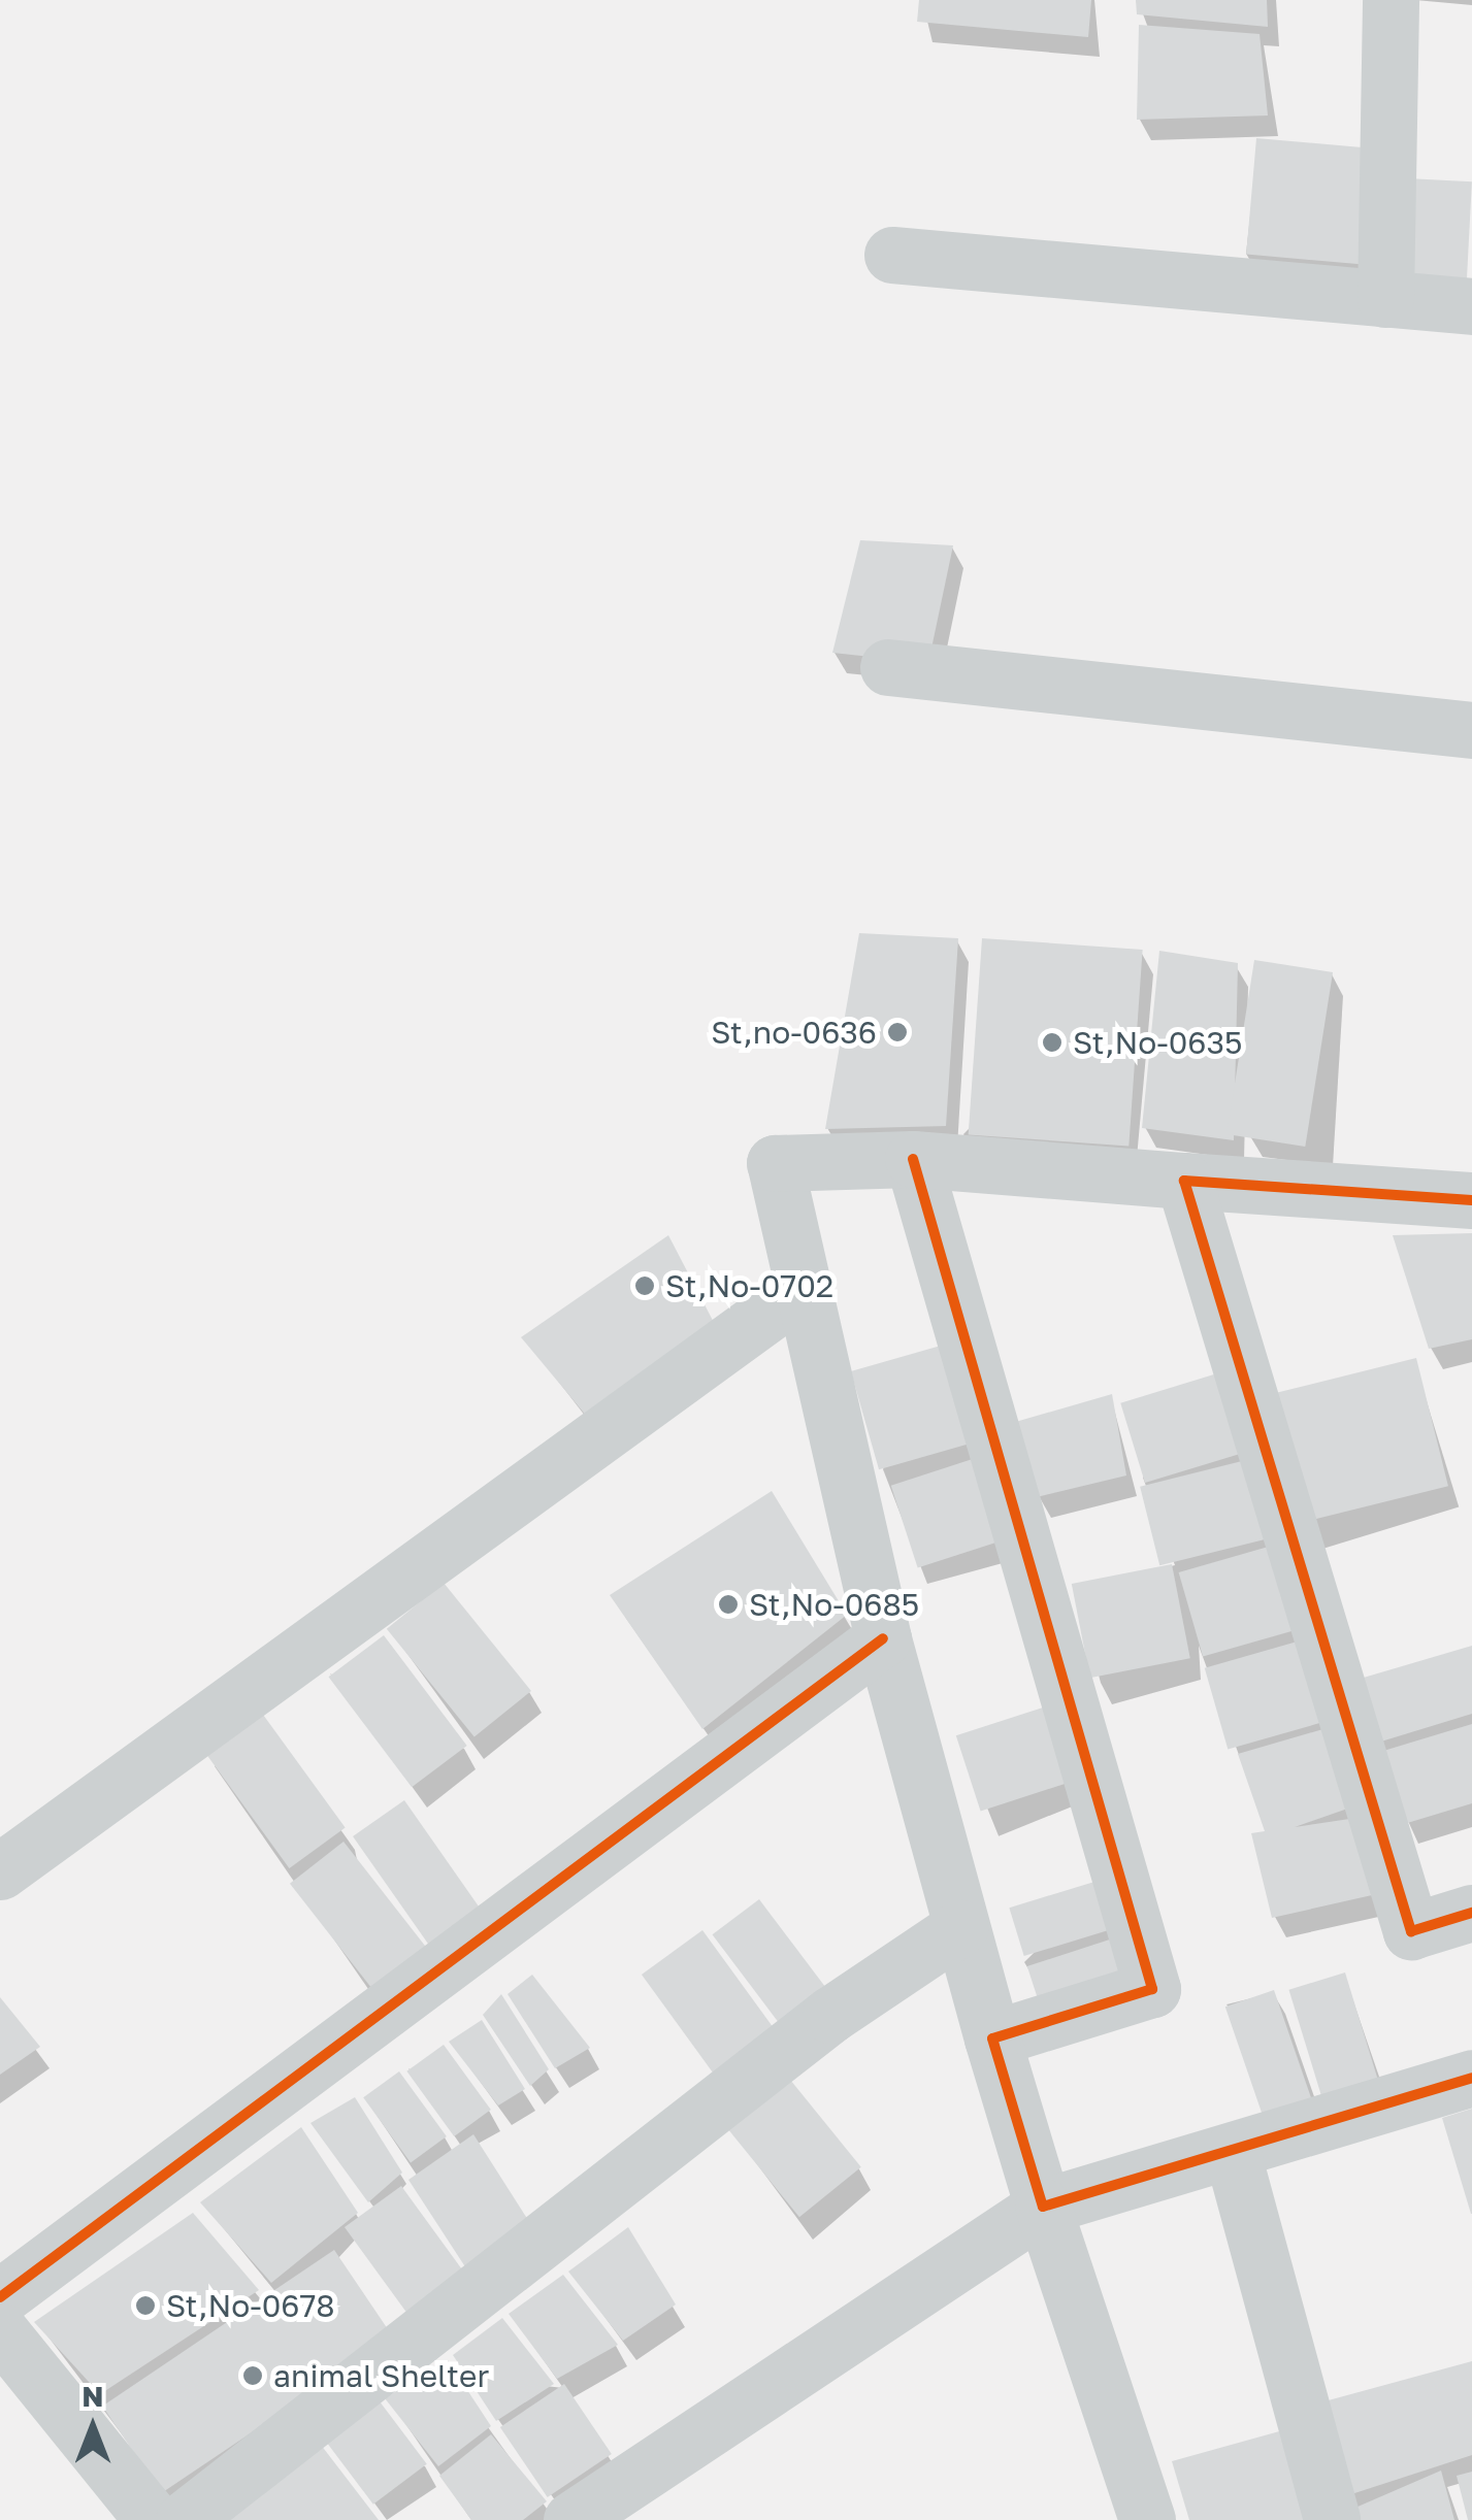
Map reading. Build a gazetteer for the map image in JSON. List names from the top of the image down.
{
  "places": [
    "St,no-0636",
    "St,No-0635",
    "St,No-0702",
    "St,No-0685",
    "St,No-0678",
    "animal Shelter"
  ],
  "north": "top"
}
